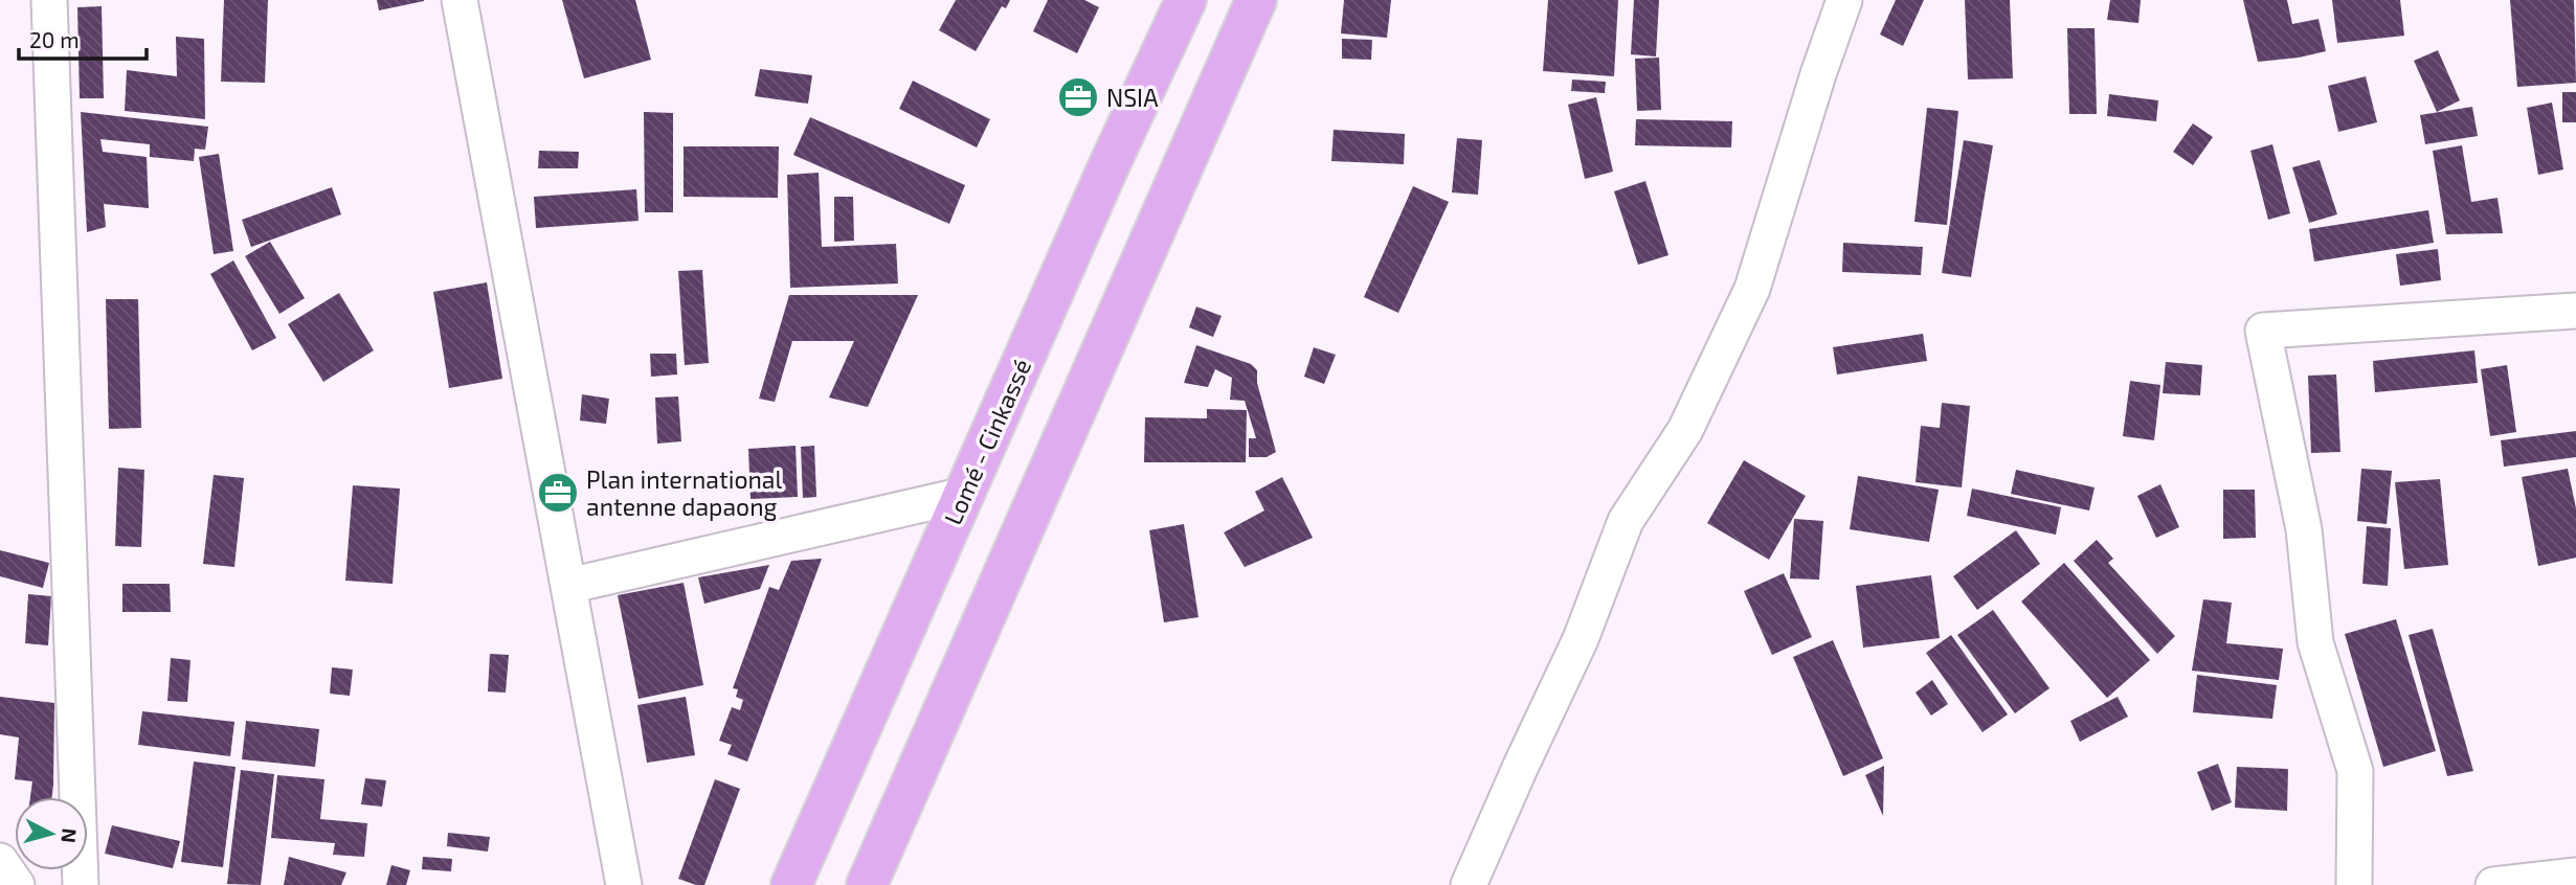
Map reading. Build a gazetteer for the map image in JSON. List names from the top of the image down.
{
  "streets": {
    "highway": ["Lomé - Cinkassé"]
  },
  "places": {
    "office": ["NSIA", "Plan international antenne dapaong"]
  },
  "scale_bar": "20 m",
  "north": "right"
}
